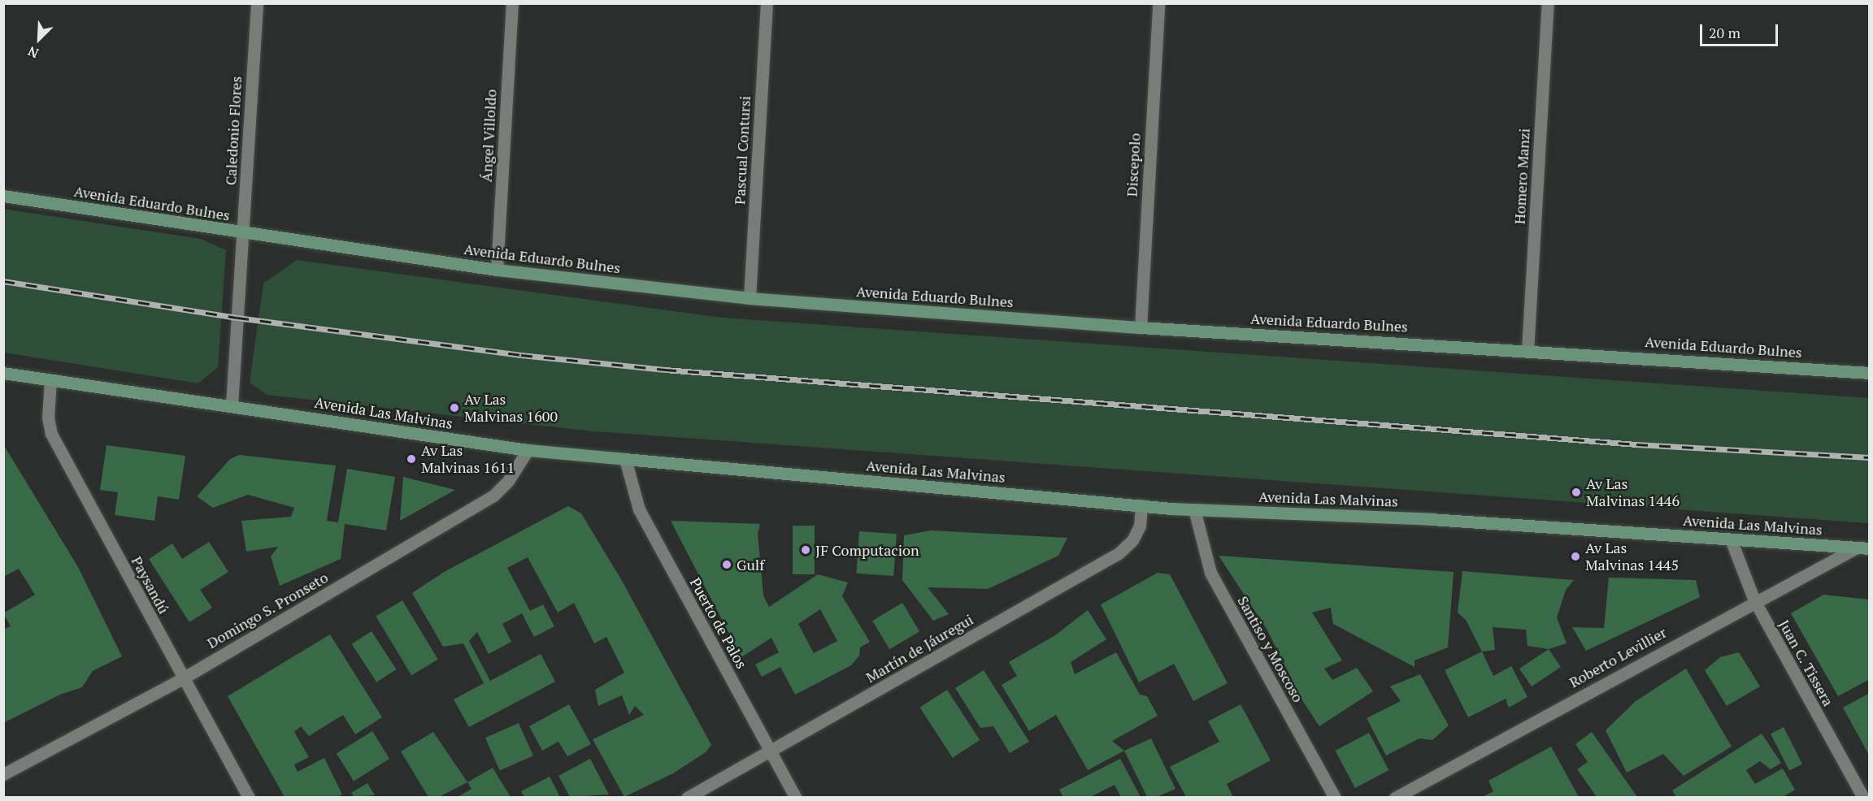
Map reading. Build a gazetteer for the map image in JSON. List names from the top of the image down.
{
  "streets": {
    "main road": ["Avenida Eduardo Bulnes", "Avenida Las Malvinas"],
    "street": [
      "Caledonio Flores",
      "Ángel Villoldo",
      "Pascual Contursi",
      "Discepolo",
      "Homero Manzi",
      "Paysandú",
      "Domingo S. Pronseto",
      "Puerto de Palos",
      "Martín de Jáuregui",
      "Santiso y Moscoso",
      "Roberto Levillier",
      "Juan C. Tissera"
    ]
  },
  "crossings": [
    ["Caledonio Flores", "Avenida Eduardo Bulnes"],
    ["Caledonio Flores", "Avenida Las Malvinas"],
    ["Ángel Villoldo", "Avenida Eduardo Bulnes"],
    ["Pascual Contursi", "Avenida Eduardo Bulnes"],
    ["Discepolo", "Avenida Eduardo Bulnes"],
    ["Homero Manzi", "Avenida Eduardo Bulnes"],
    ["Avenida Las Malvinas", "Paysandú"],
    ["Avenida Las Malvinas", "Domingo S. Pronseto"],
    ["Avenida Las Malvinas", "Puerto de Palos"],
    ["Avenida Las Malvinas", "Martín de Jáuregui"],
    ["Avenida Las Malvinas", "Santiso y Moscoso"],
    ["Avenida Las Malvinas", "Roberto Levillier"],
    ["Avenida Las Malvinas", "Juan C. Tissera"],
    ["Paysandú", "Domingo S. Pronseto"],
    ["Puerto de Palos", "Martín de Jáuregui"],
    ["Roberto Levillier", "Juan C. Tissera"]
  ],
  "places": [
    "Av Las Malvinas 1600",
    "Av Las Malvinas 1611",
    "Av Las Malvinas 1446",
    "JF Computacion",
    "Av Las Malvinas 1445",
    "Gulf"
  ],
  "scale_bar": "20 m",
  "north": "bottom left"
}
